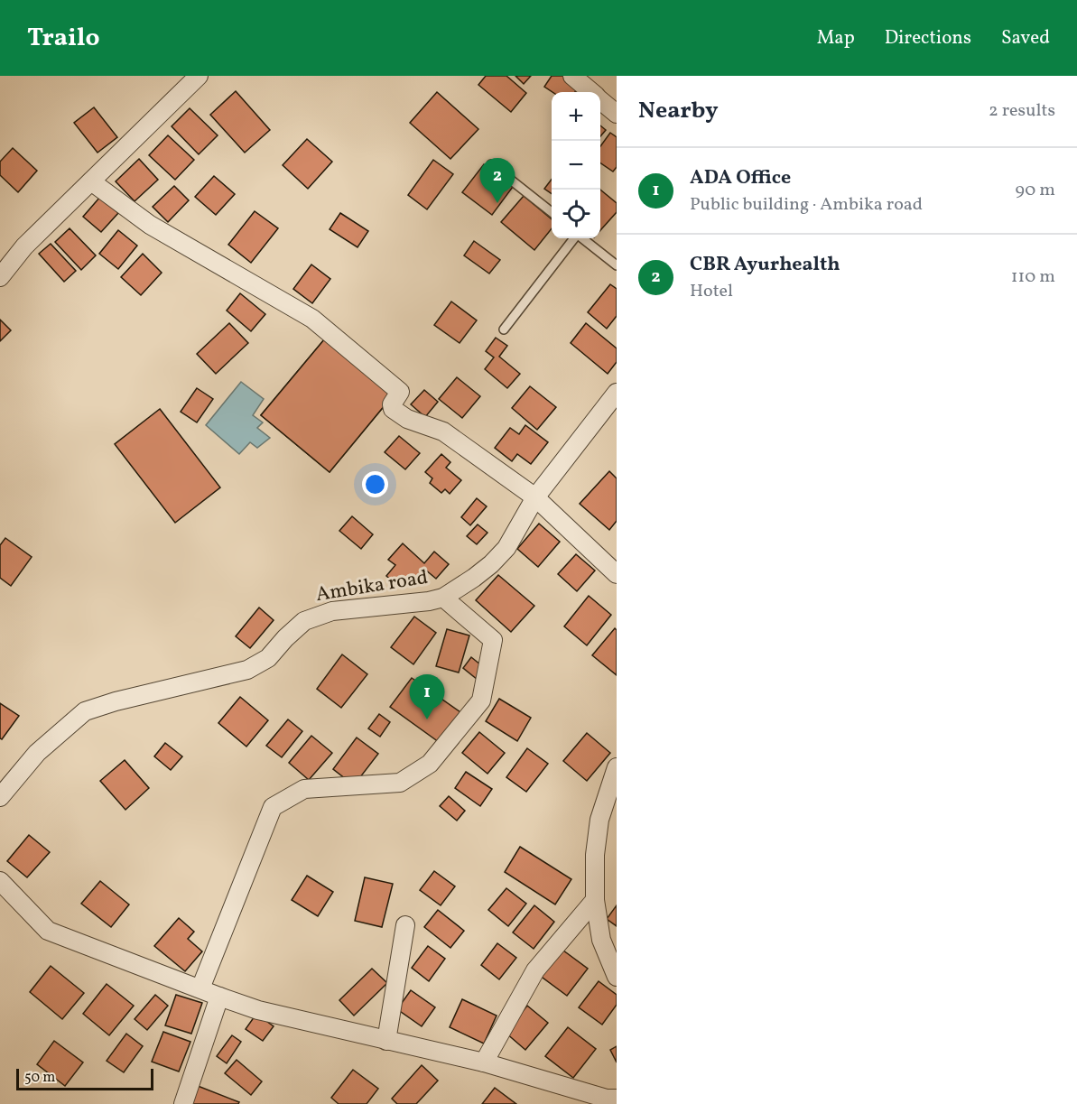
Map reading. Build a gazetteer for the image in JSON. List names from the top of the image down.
{
  "streets": {
    "street": ["Ambika road"]
  },
  "scale_bar": "50 m",
  "page": {
    "header": "Trailo",
    "nav": ["Map", "Directions", "Saved"],
    "heading": ["Nearby", "2 results"],
    "map_buttons": ["+", "−"],
    "list": [
      {
        "mark": "1",
        "name": "ADA Office",
        "note": "Public building · Ambika road",
        "value": "90 m"
      },
      {
        "mark": "2",
        "name": "CBR Ayurhealth",
        "note": "Hotel",
        "value": "110 m"
      }
    ],
    "pins": ["2", "1"],
    "scale": "50 m"
  }
}
